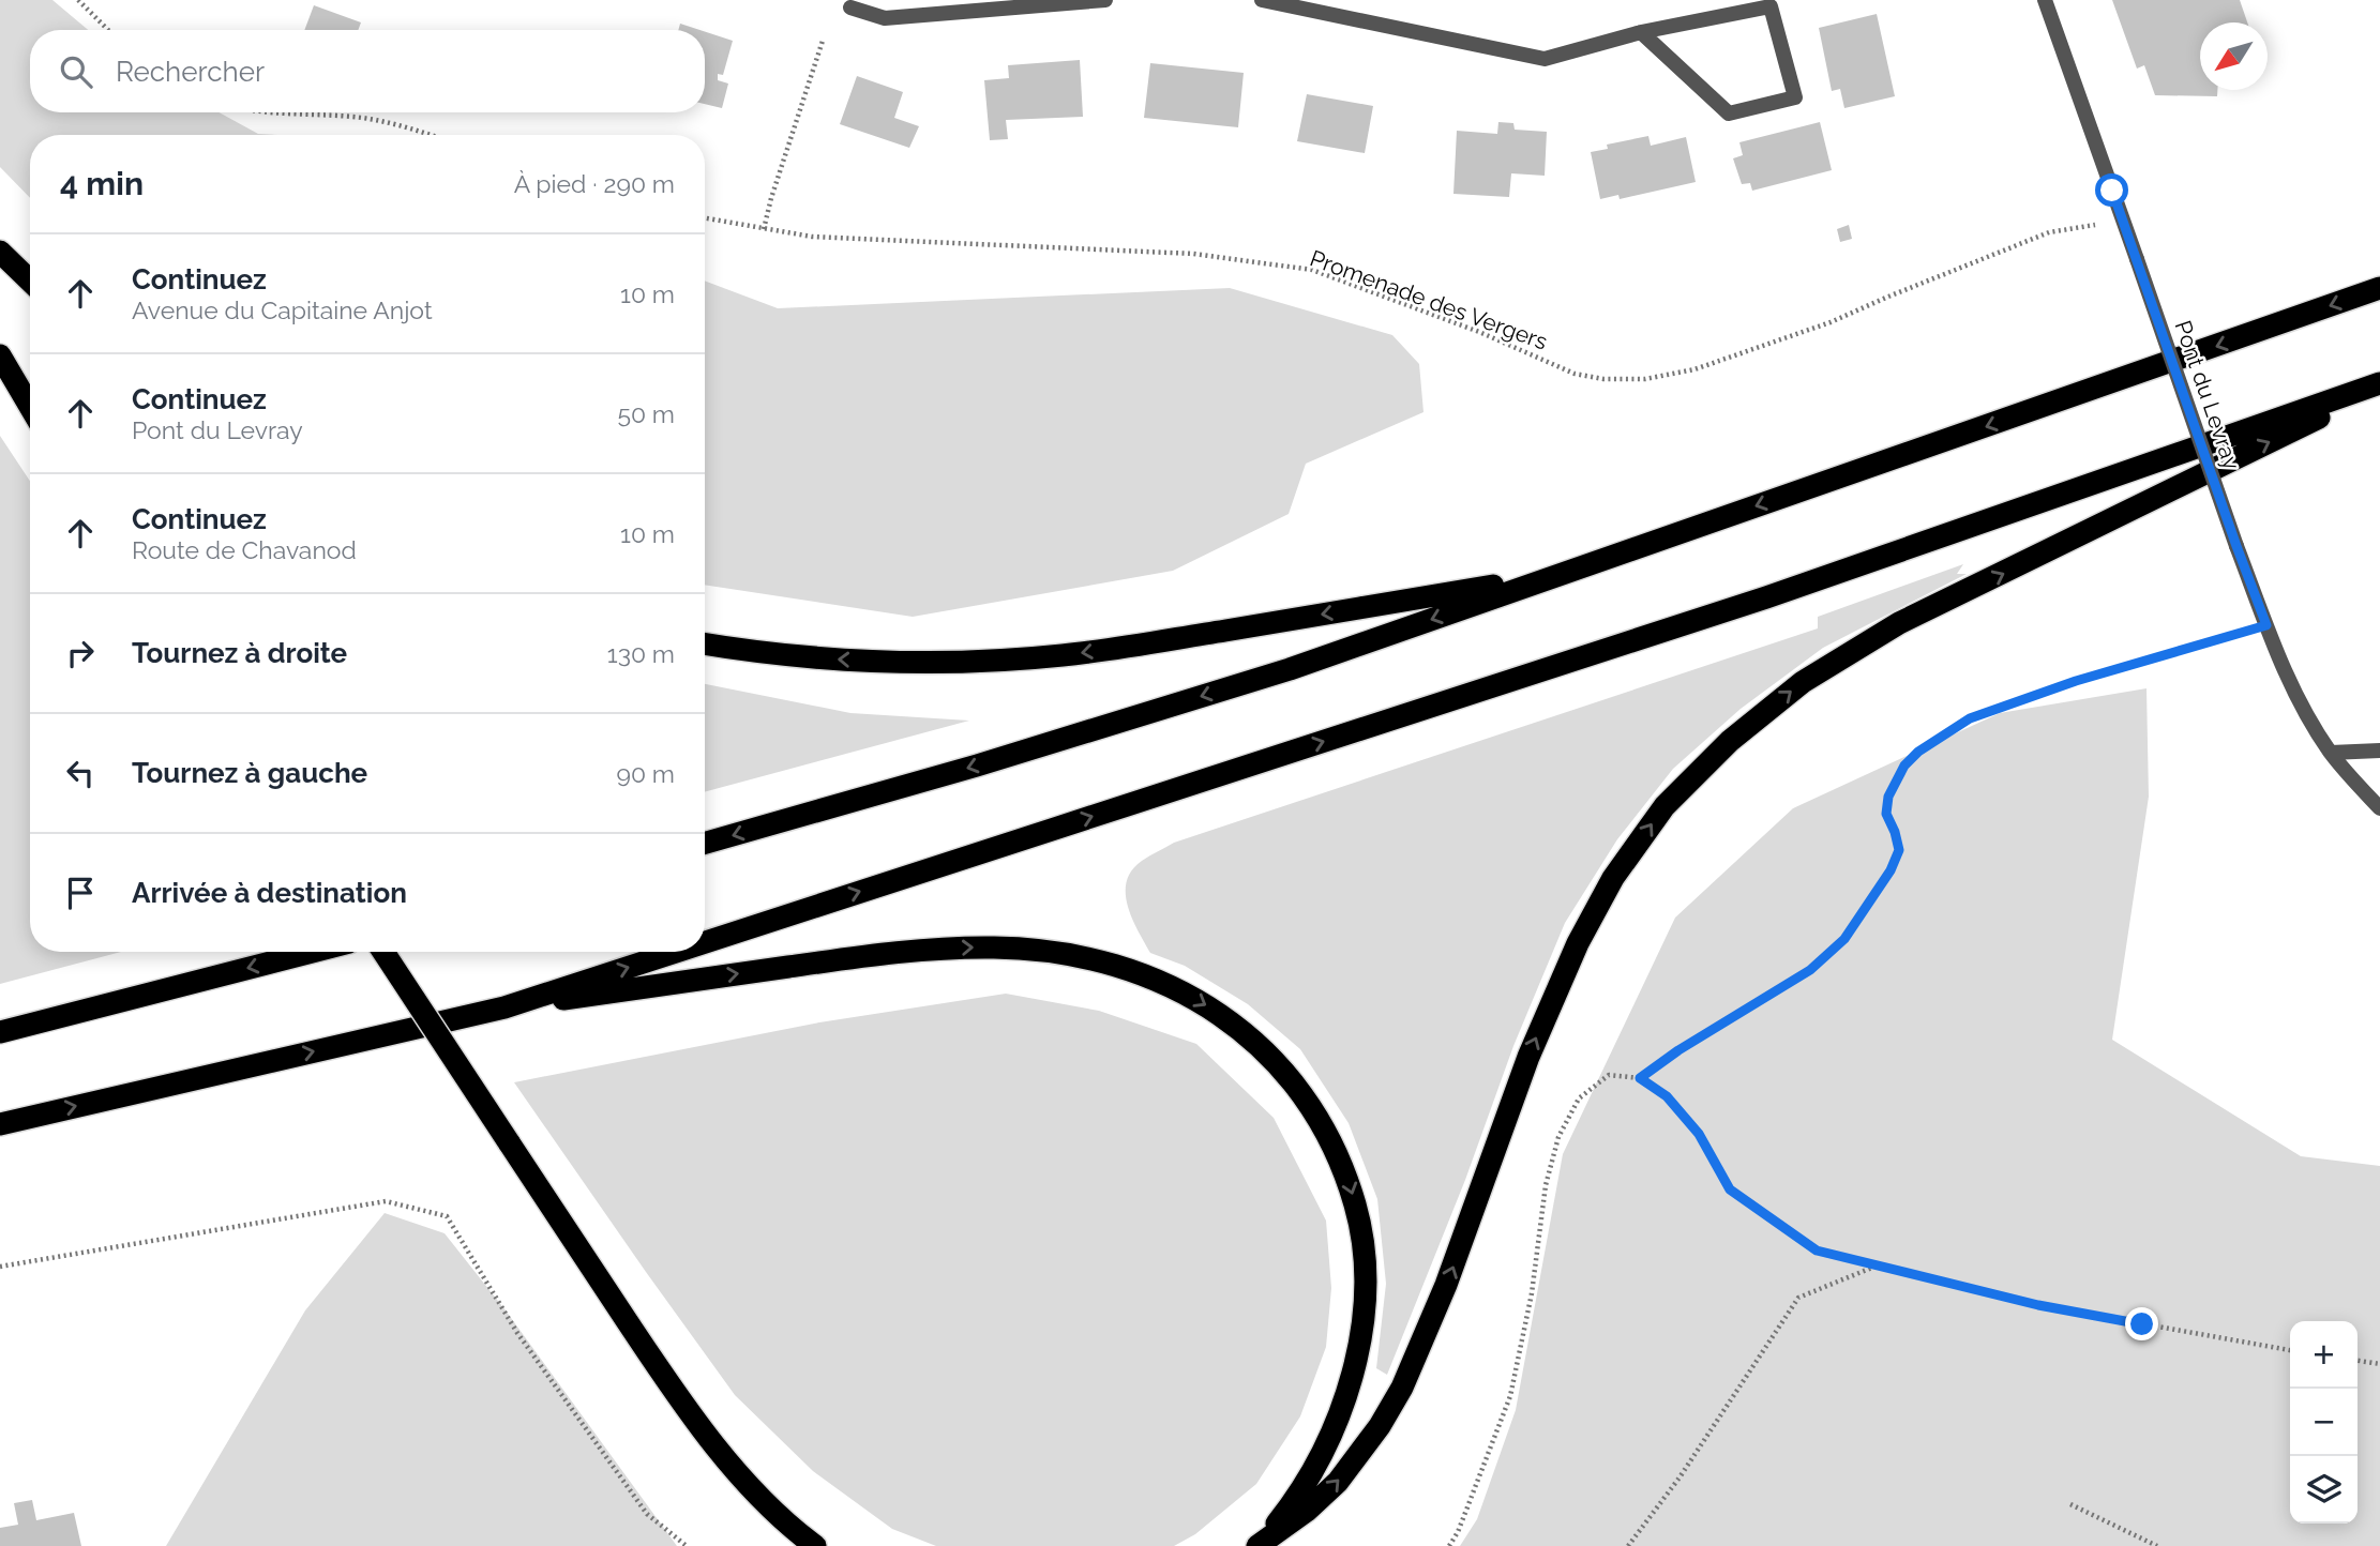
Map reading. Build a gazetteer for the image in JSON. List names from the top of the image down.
{
  "streets": {
    "street": ["Pont du Levray"],
    "path": ["Promenade des Vergers"]
  },
  "crossings": [
    ["Promenade des Vergers", "Pont du Levray"]
  ],
  "north": "bottom left",
  "page": {
    "search": "Rechercher",
    "heading": ["4 min", "À pied · 290 m"],
    "list": [
      ["Continuez", "Avenue du Capitaine Anjot", "10 m"],
      ["Continuez", "Pont du Levray", "50 m"],
      ["Continuez", "Route de Chavanod", "10 m"],
      ["Tournez à droite", "130 m"],
      ["Tournez à gauche", "90 m"],
      "Arrivée à destination"
    ],
    "map_buttons": ["+", "−"]
  }
}
